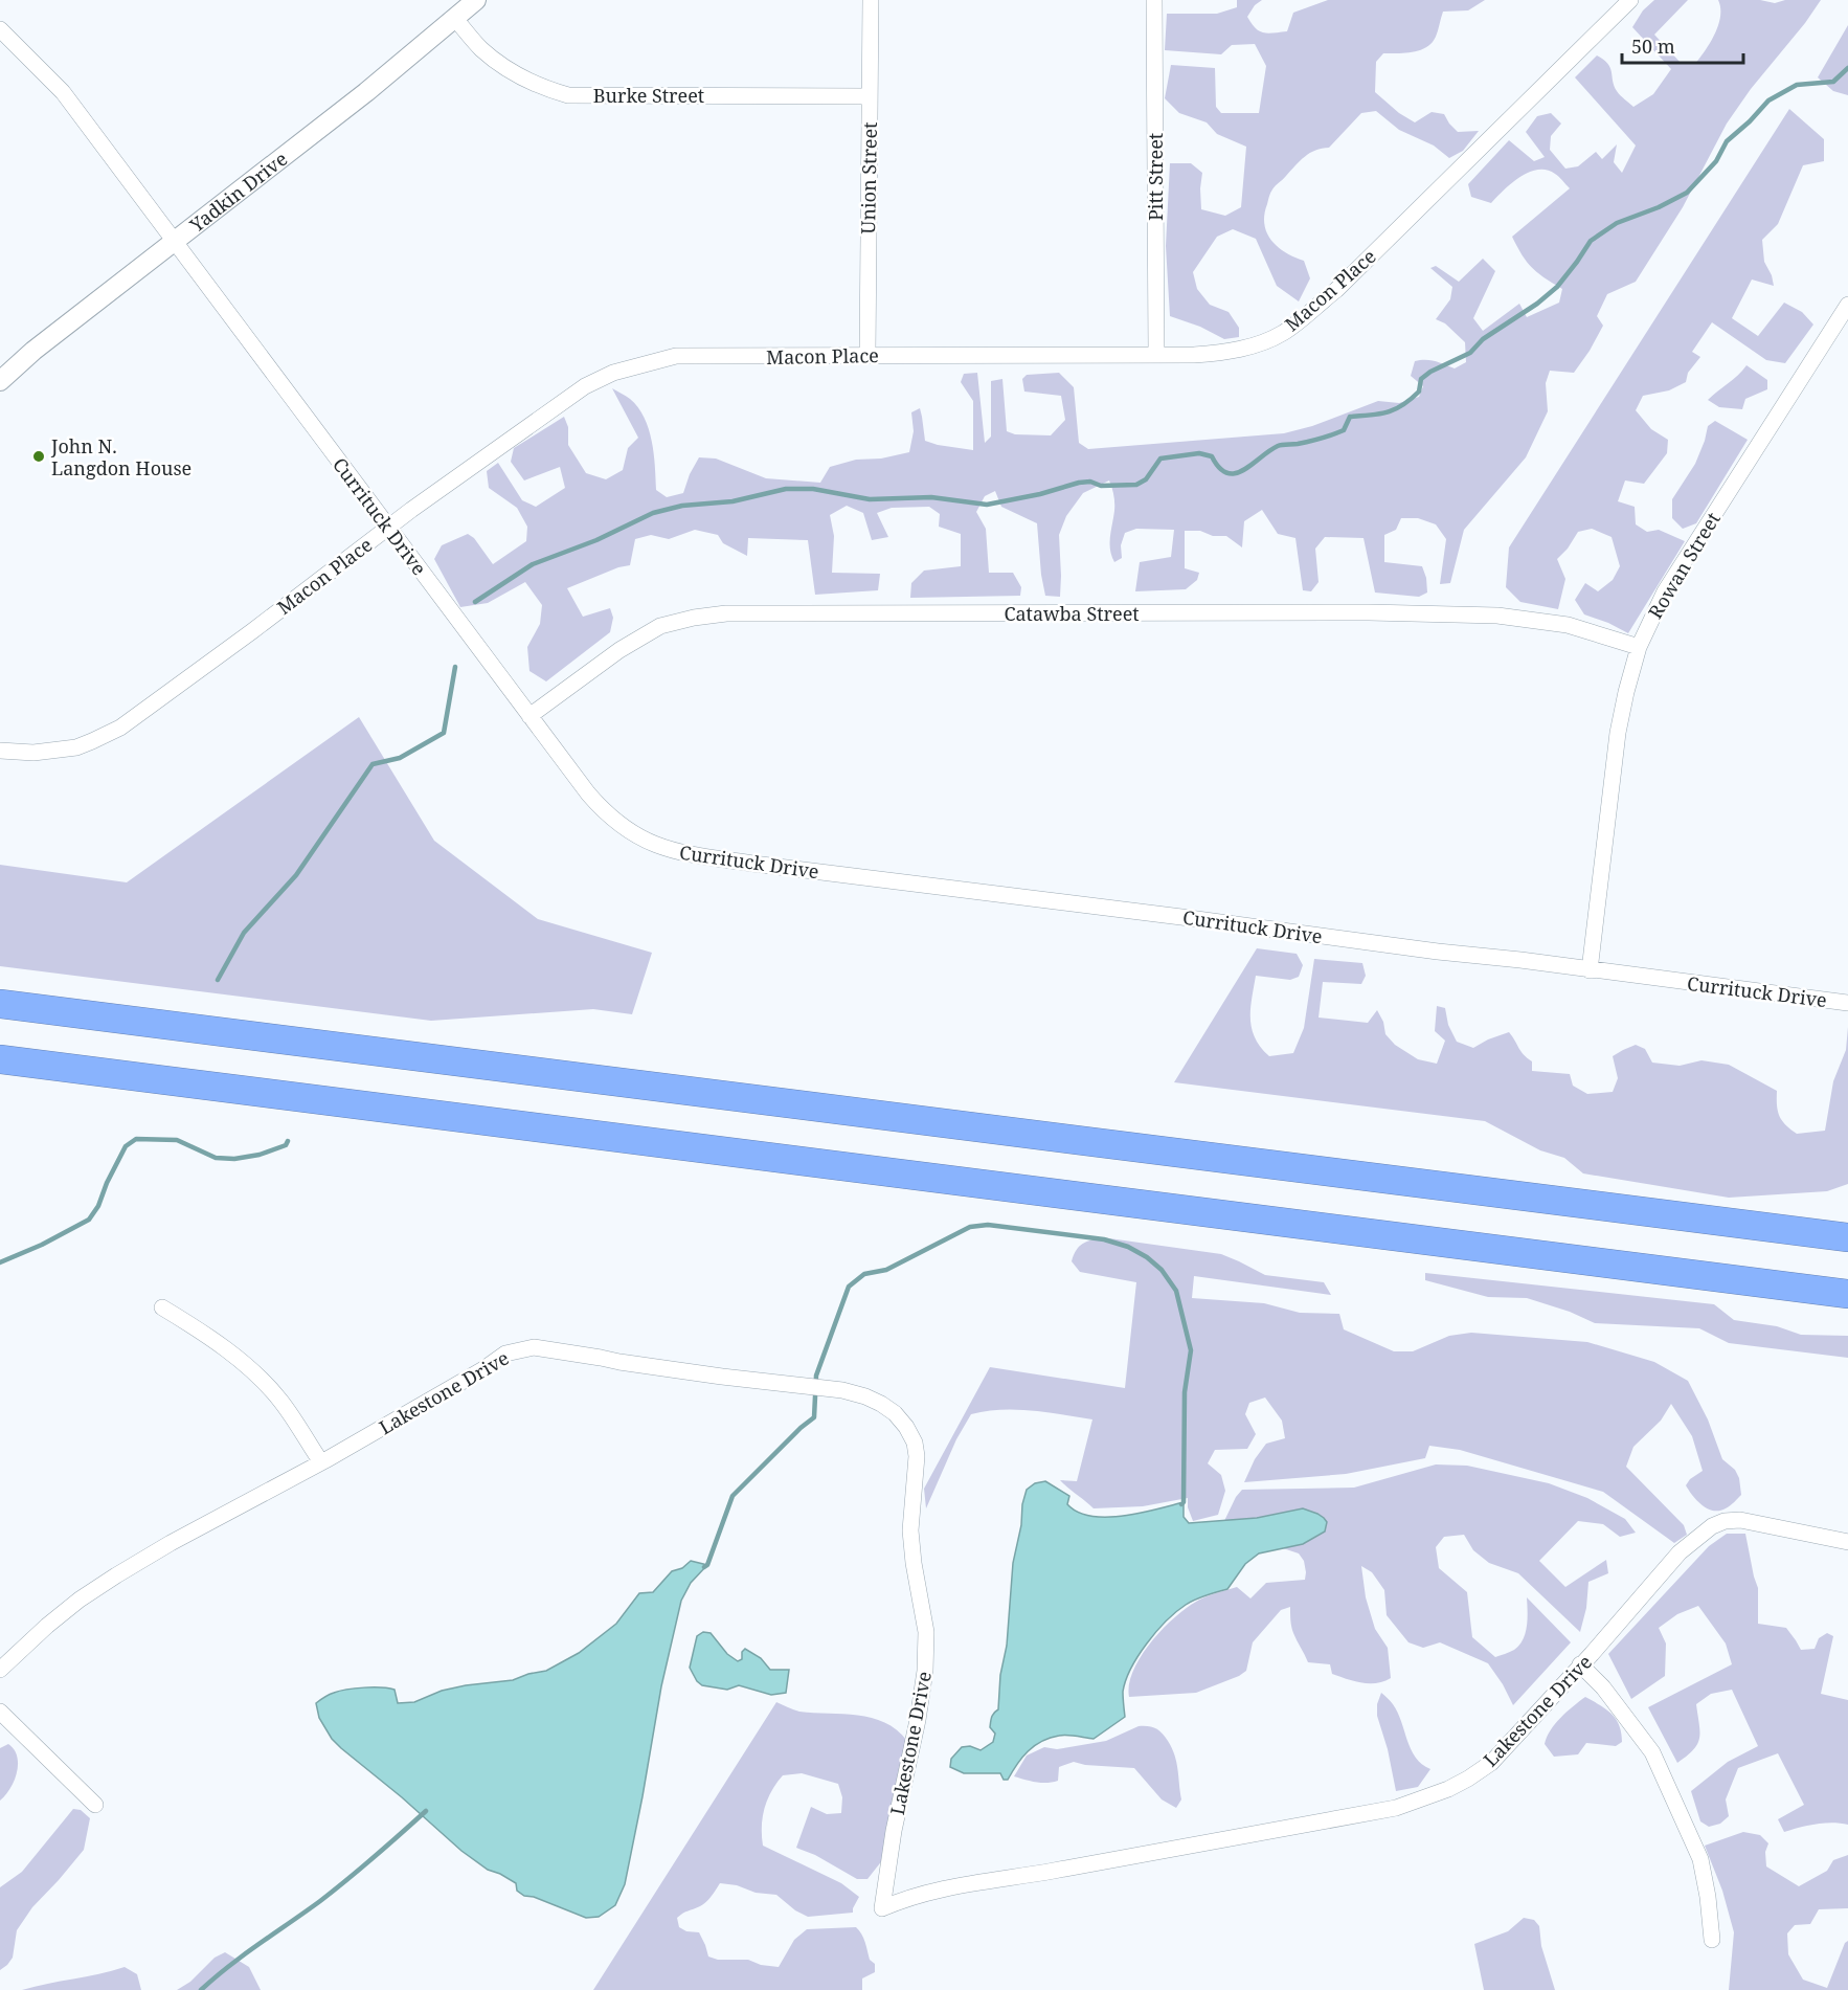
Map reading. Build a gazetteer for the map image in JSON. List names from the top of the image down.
{
  "streets": {
    "street": [
      "Burke Street",
      "Pitt Street",
      "Union Street",
      "Yadkin Drive",
      "Macon Place",
      "Currituck Drive",
      "Rowan Street",
      "Catawba Street",
      "Lakestone Drive"
    ]
  },
  "crossings": [
    ["Burke Street", "Union Street"],
    ["Burke Street", "Yadkin Drive"],
    ["Pitt Street", "Macon Place"],
    ["Union Street", "Macon Place"],
    ["Yadkin Drive", "Currituck Drive"],
    ["Macon Place", "Currituck Drive"],
    ["Currituck Drive", "Rowan Street"],
    ["Currituck Drive", "Catawba Street"],
    ["Rowan Street", "Catawba Street"]
  ],
  "places": ["John N. Langdon House"],
  "scale_bar": "50 m"
}
